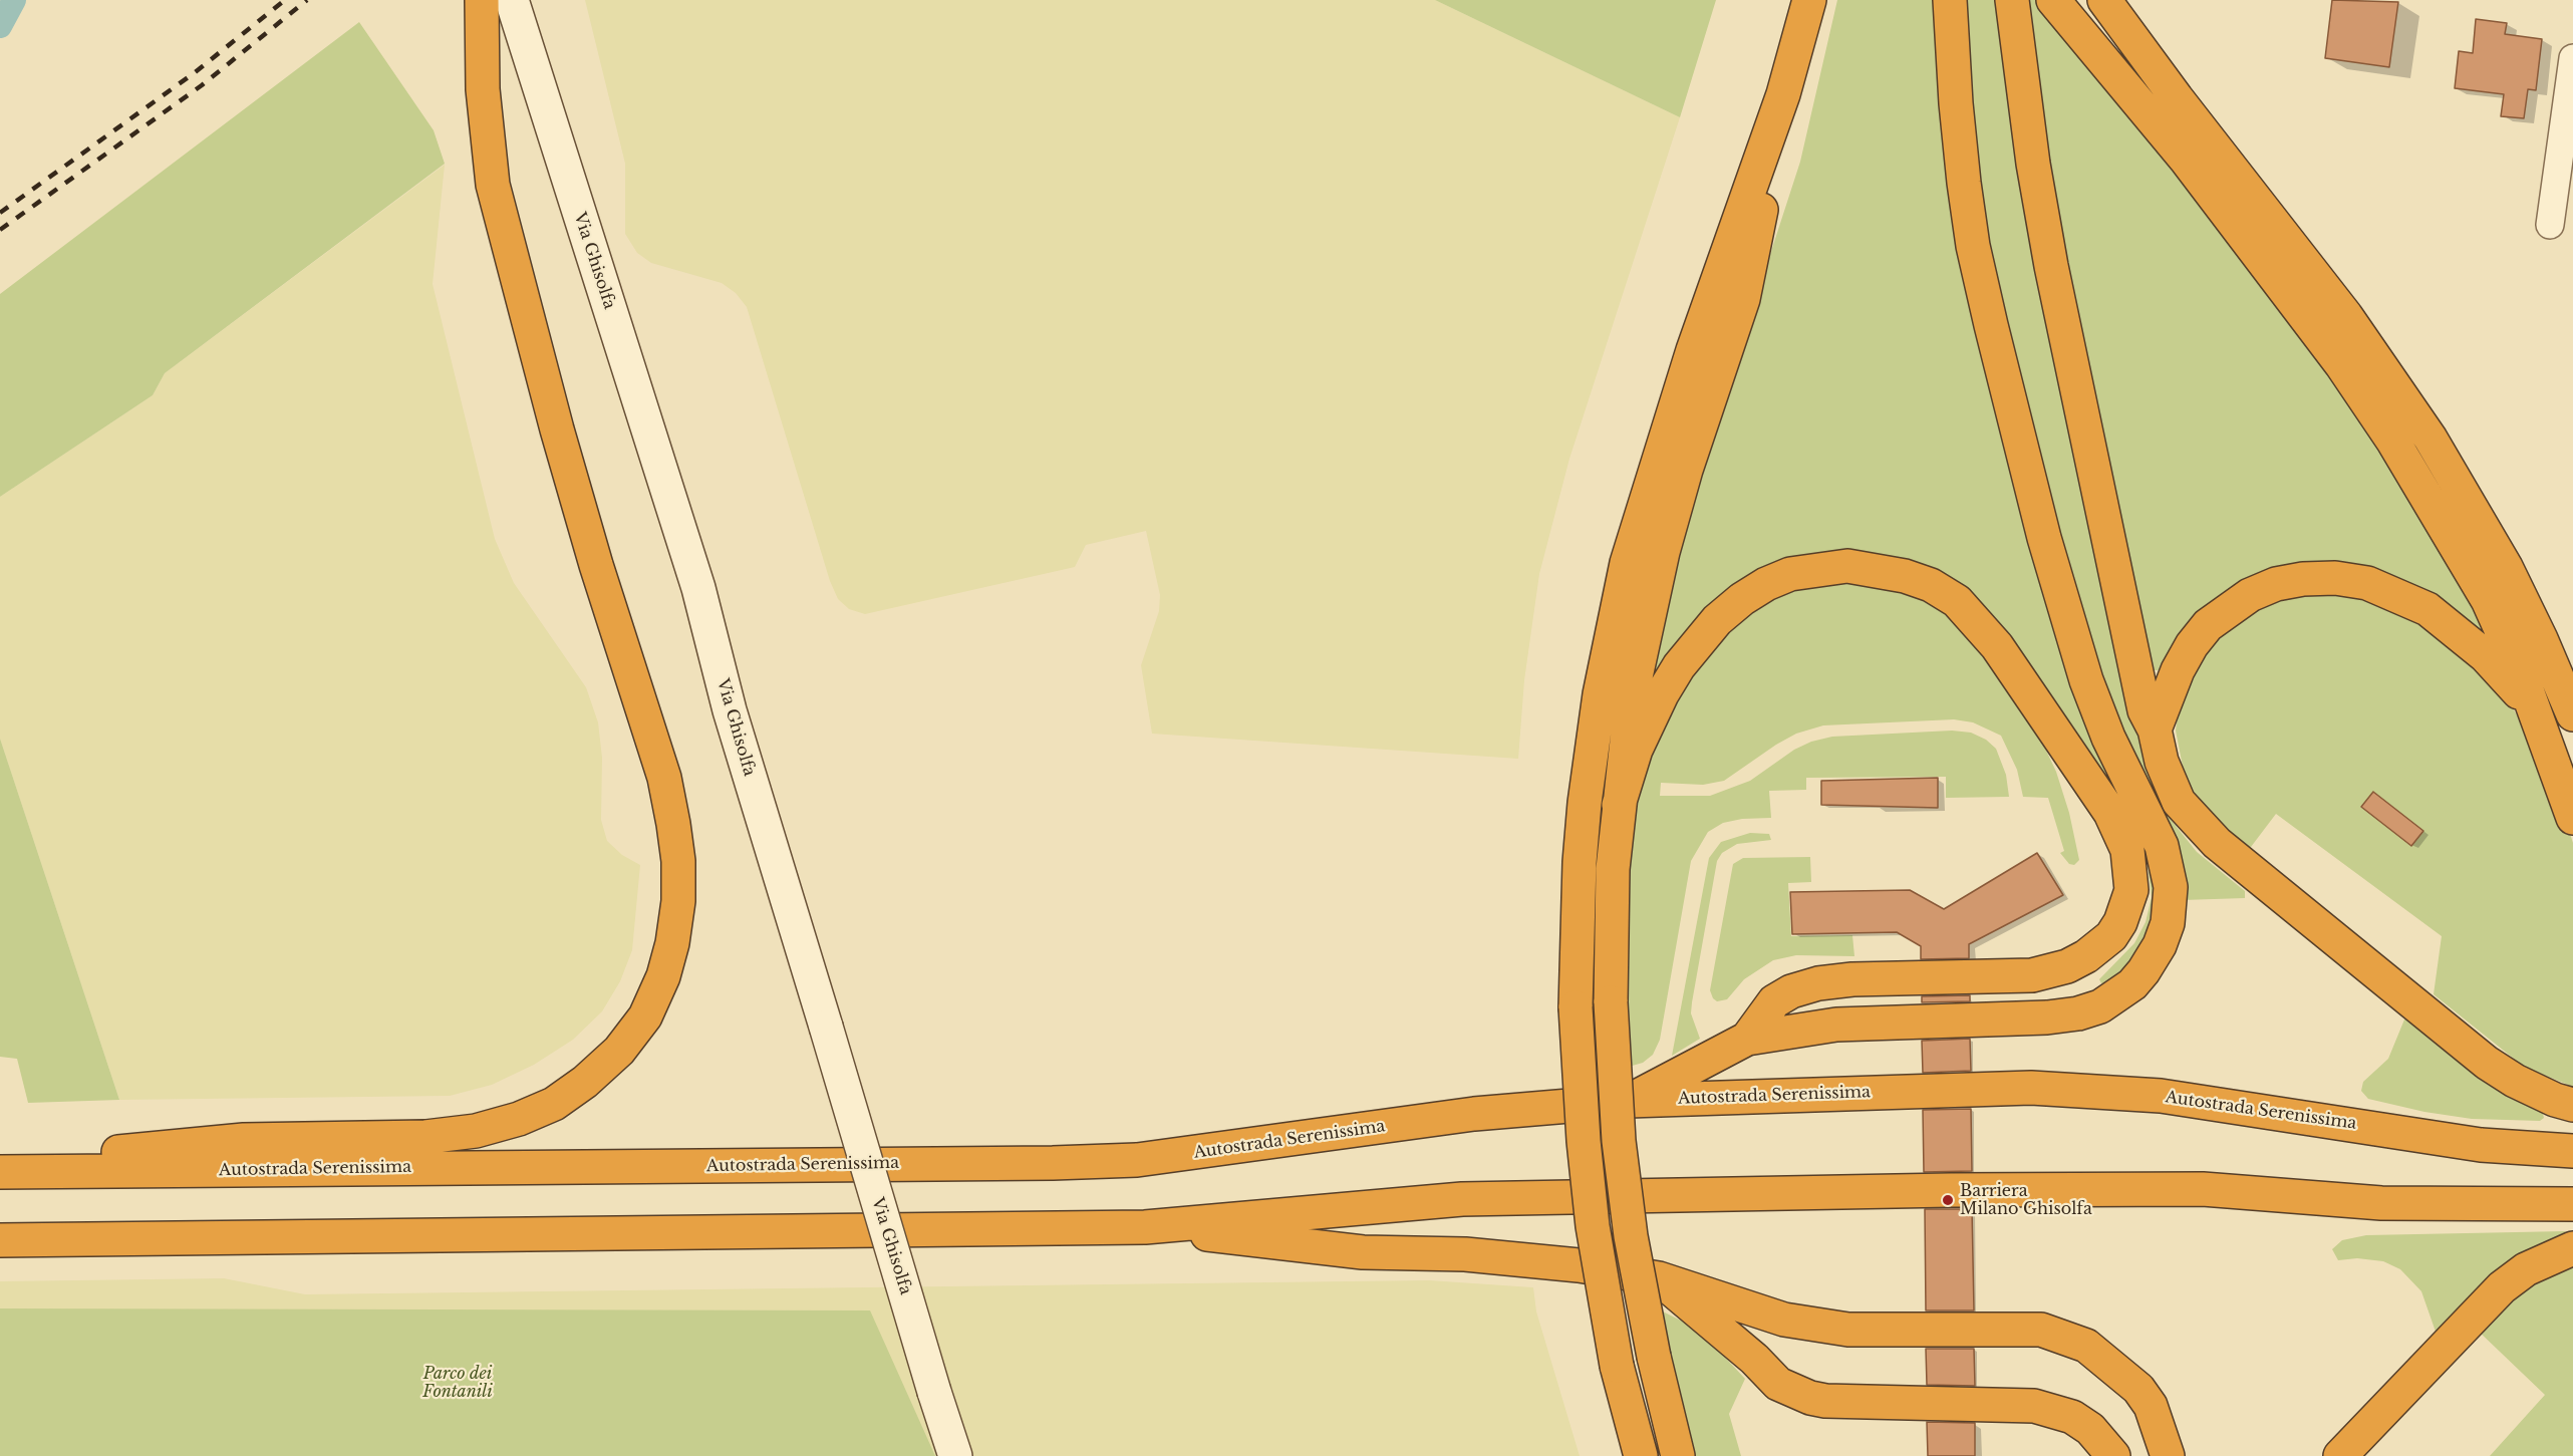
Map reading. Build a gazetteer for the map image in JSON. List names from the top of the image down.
{
  "streets": {
    "highway": ["Autostrada Serenissima"],
    "street": ["Via Ghisolfa"]
  },
  "parks": ["Parco dei Fontanili"],
  "places": ["Barriera Milano Ghisolfa"]
}
